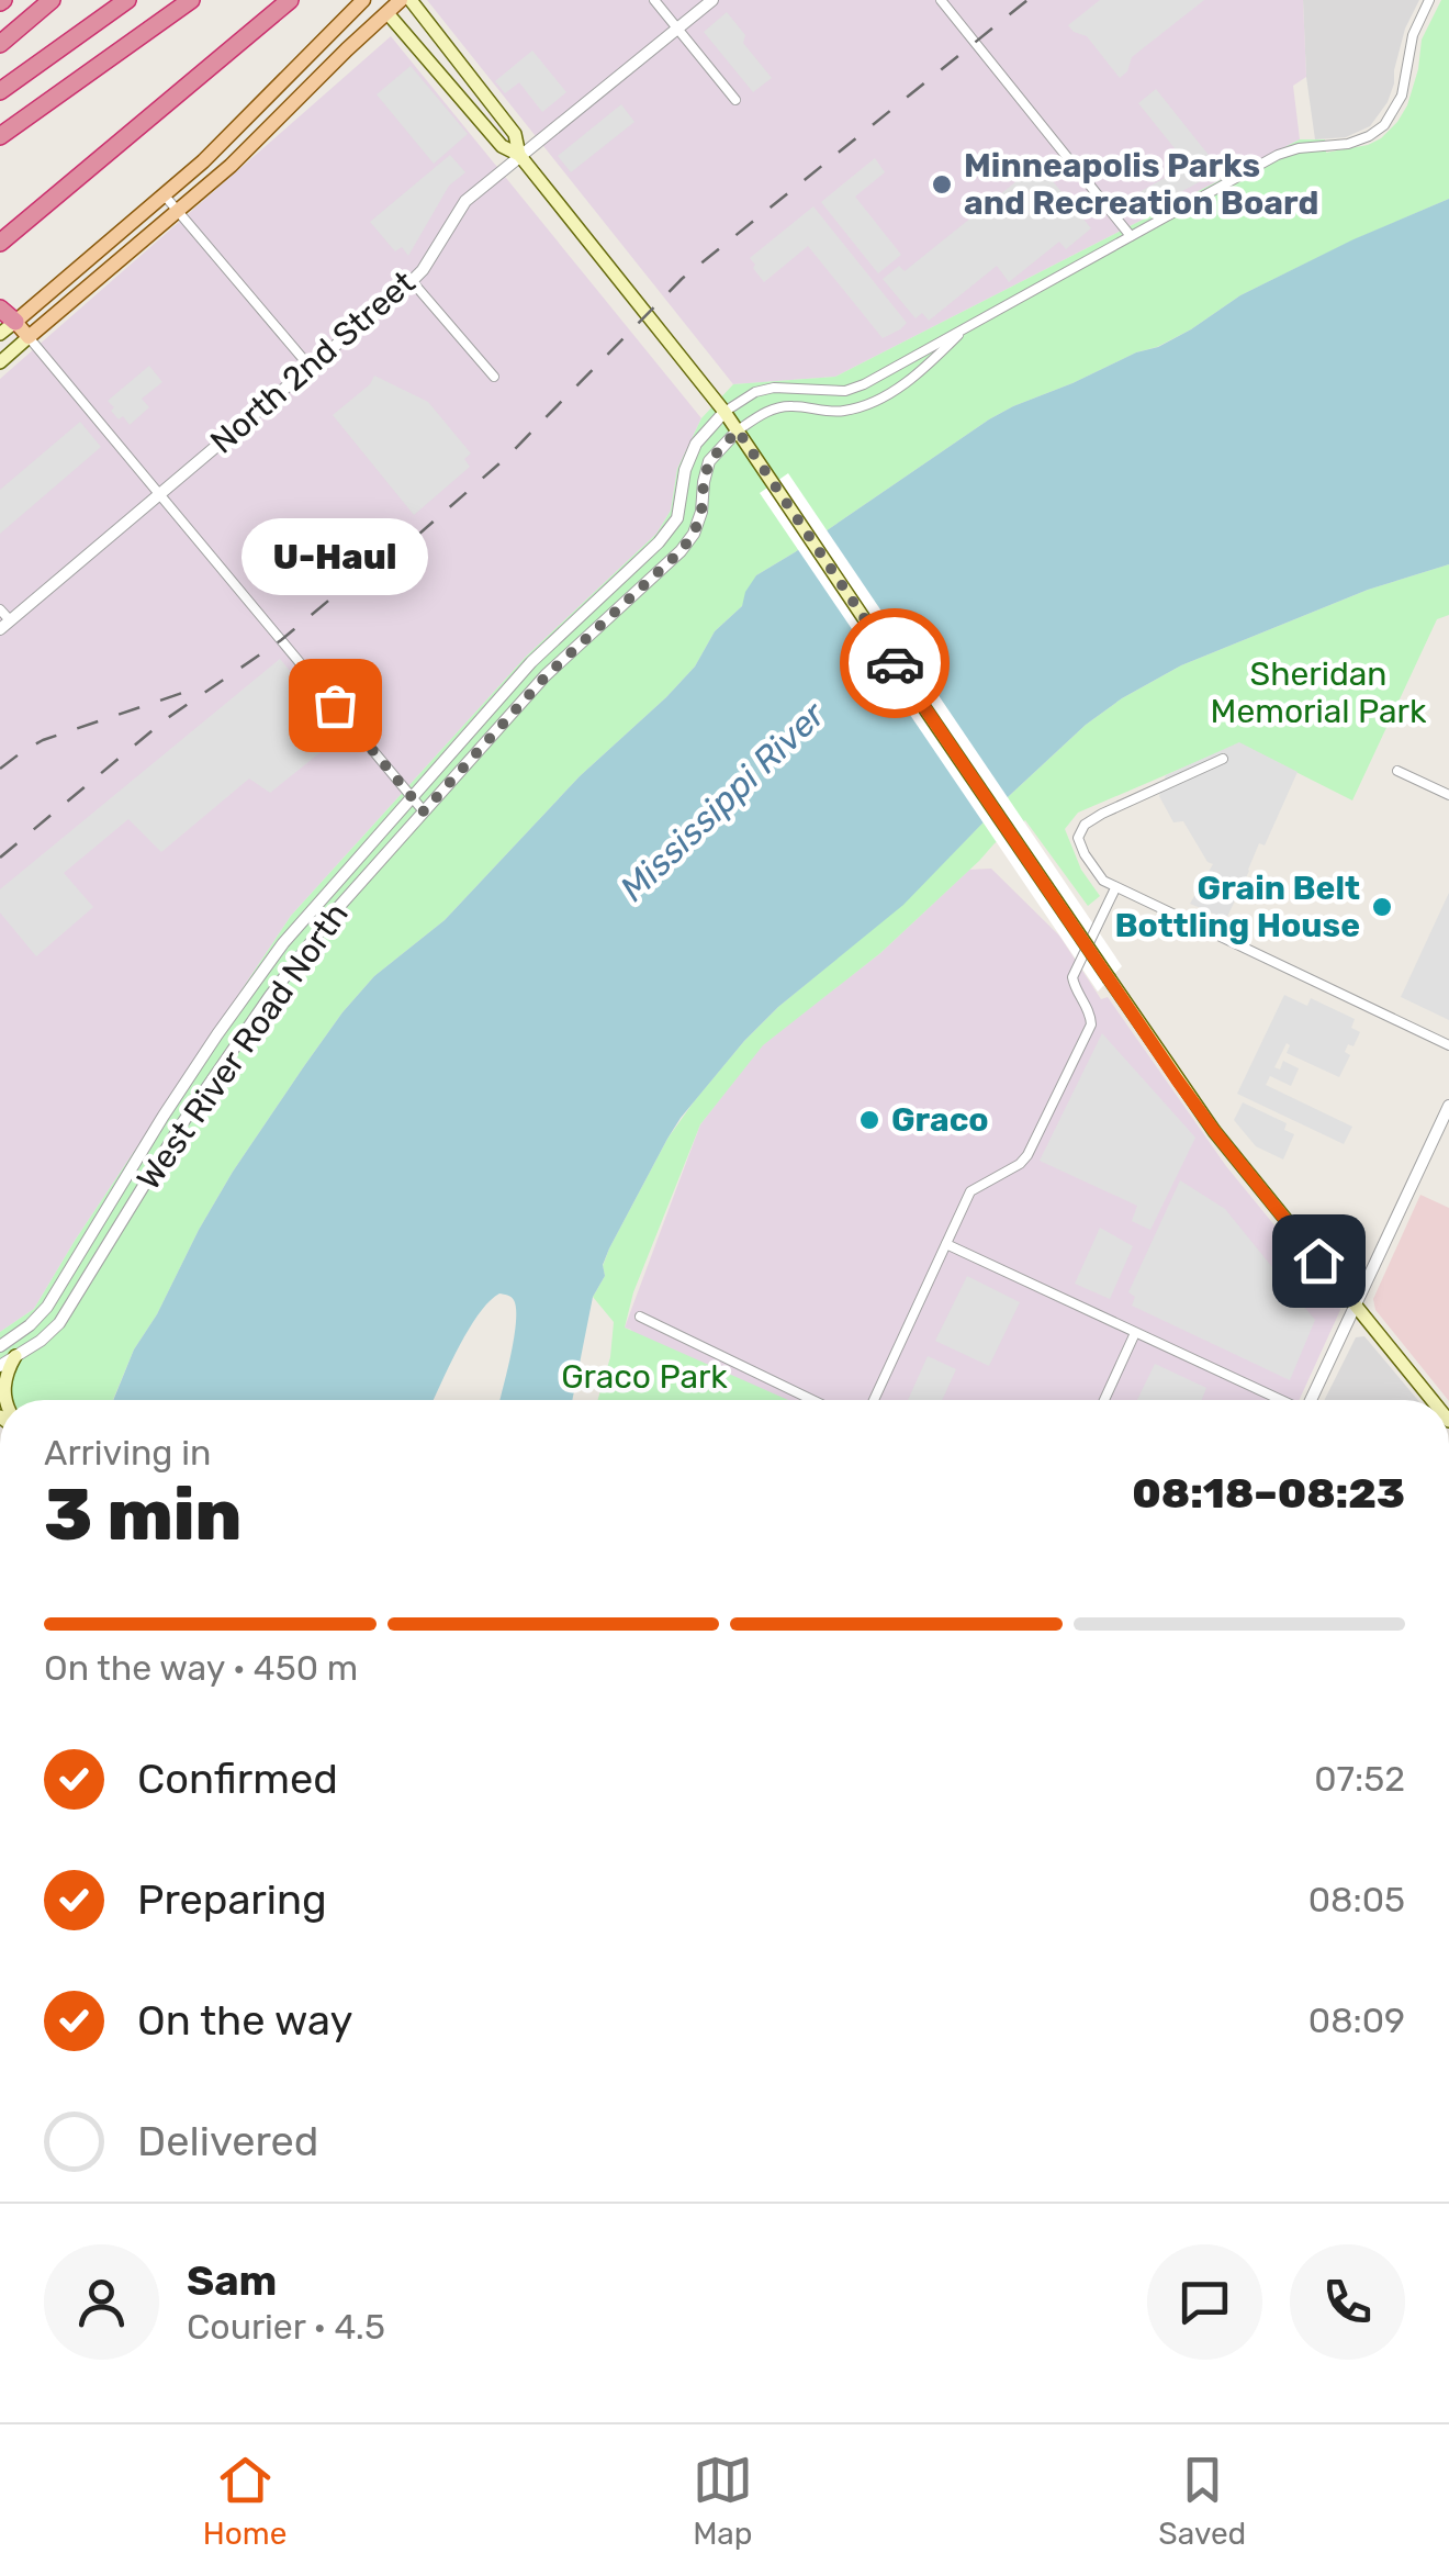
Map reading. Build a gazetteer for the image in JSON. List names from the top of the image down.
{
  "streets": {
    "street": ["North 2nd Street", "West River Road North"]
  },
  "water": ["Mississippi River"],
  "parks": ["Sheridan Memorial Park", "Graco Park"],
  "places": [
    "Minneapolis Parks and Recreation Board",
    "U-Haul",
    "Grain Belt Bottling House",
    "Graco"
  ],
  "page": {
    "bubble": "U-Haul",
    "heading": ["3 min", "Arriving in", "08:18–08:23"],
    "panel": ["Sam", "Courier · 4.5"],
    "bar": "On the way · 450 m",
    "list": [
      ["Confirmed", "07:52"],
      ["Preparing", "08:05"],
      ["On the way", "08:09"],
      "Delivered"
    ],
    "tabs": ["Home", "Map", "Saved"]
  }
}
